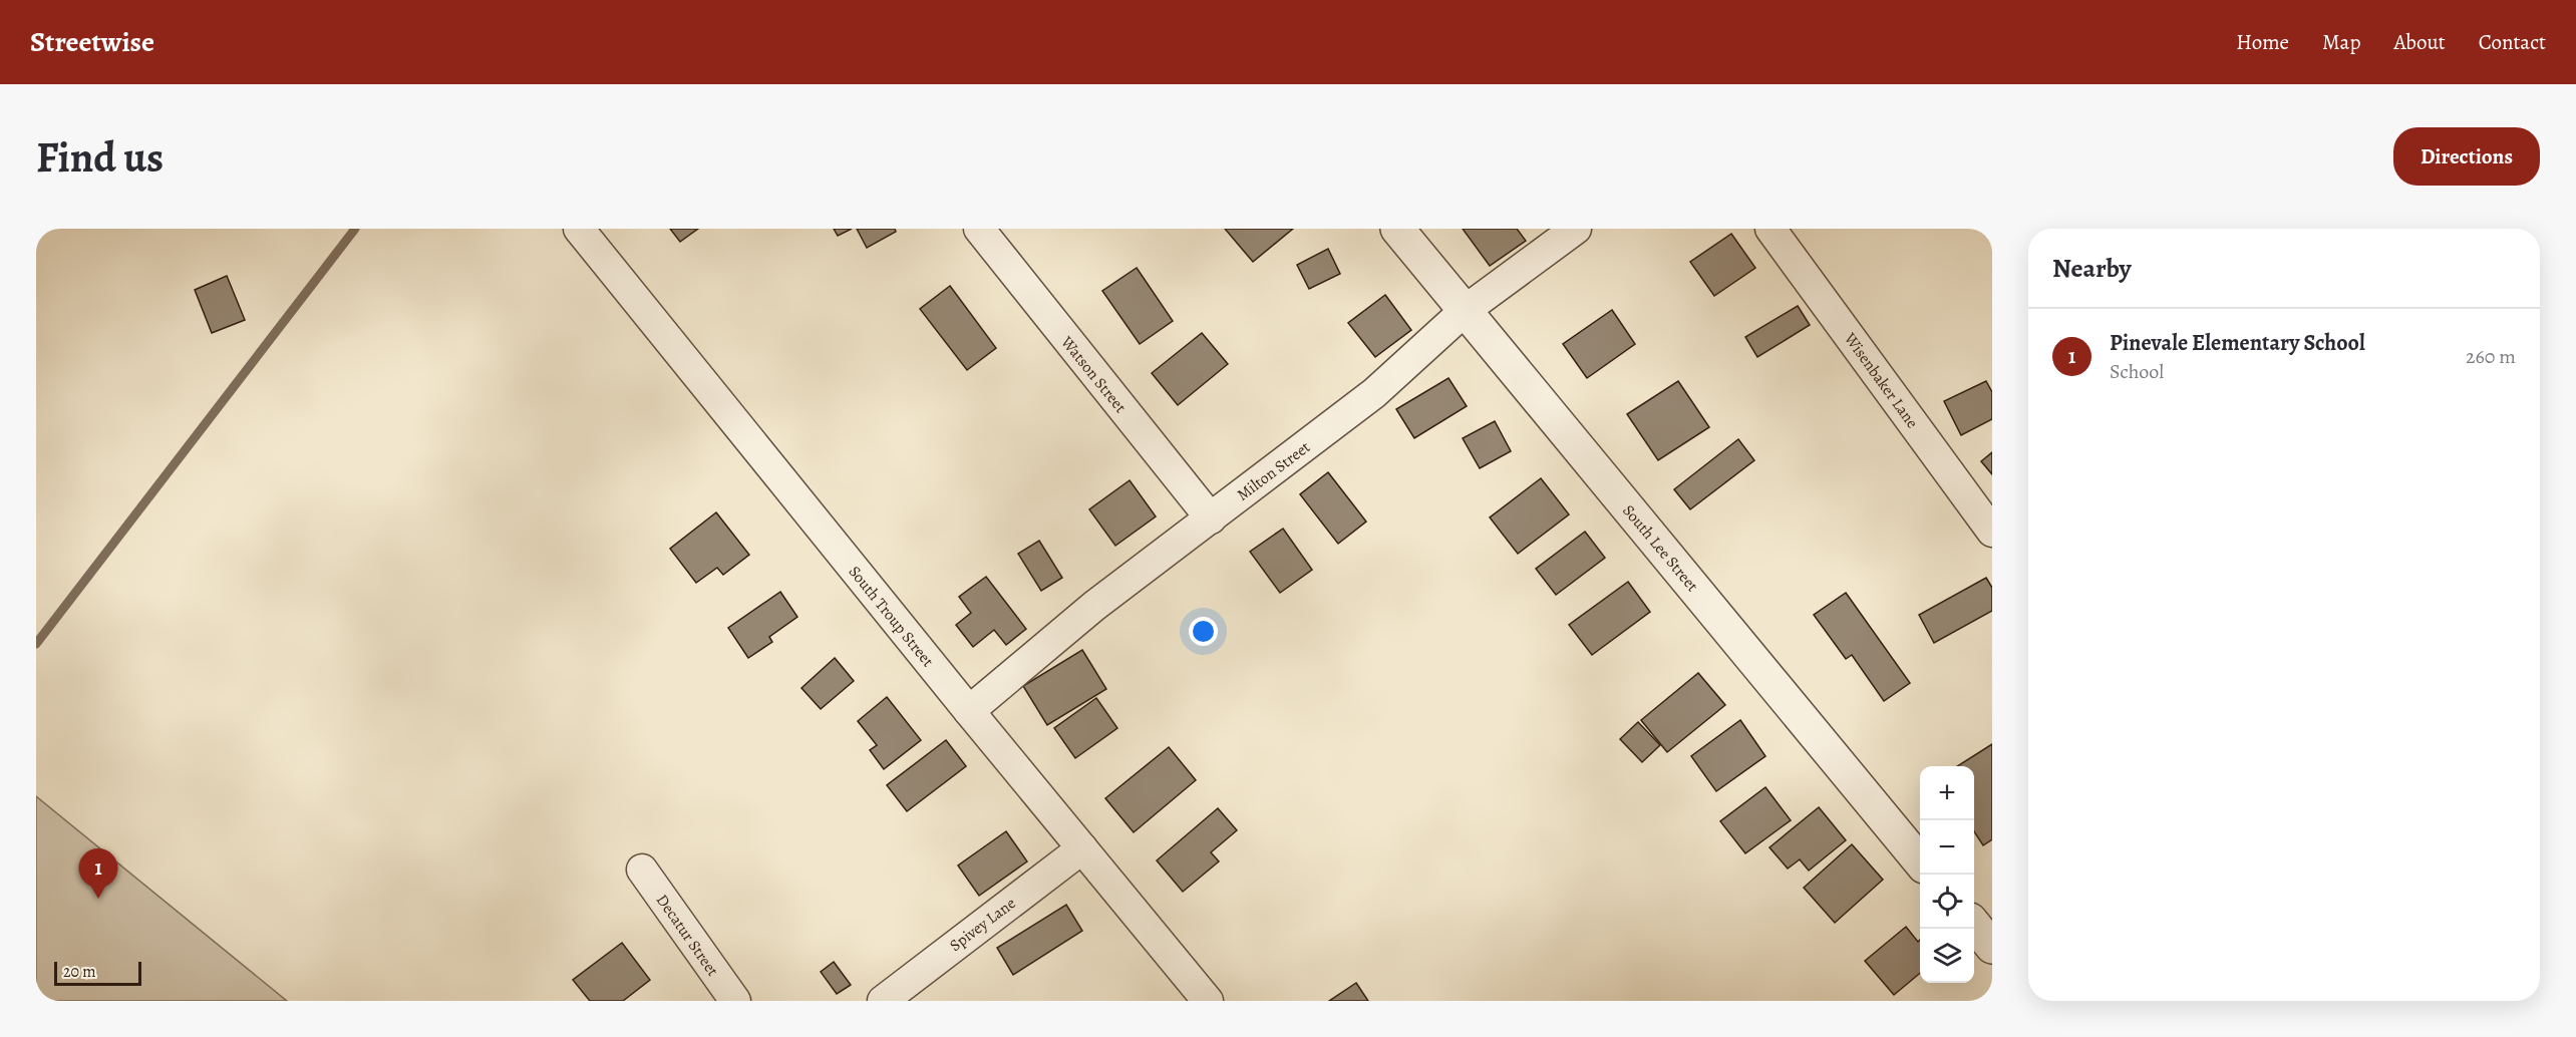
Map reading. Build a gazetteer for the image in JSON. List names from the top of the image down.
{
  "streets": {
    "street": [
      "Watson Street",
      "Wisenbaker Lane",
      "Milton Street",
      "South Lee Street",
      "South Troup Street",
      "Spivey Lane",
      "Decatur Street"
    ]
  },
  "crossings": [
    ["Watson Street", "Milton Street"],
    ["Milton Street", "South Lee Street"],
    ["Milton Street", "South Troup Street"],
    ["South Troup Street", "Spivey Lane"]
  ],
  "scale_bar": "20 m",
  "page": {
    "header": "Streetwise",
    "nav": [
      "Home",
      "Map",
      "About",
      "Contact"
    ],
    "buttons": "Directions",
    "title": "Find us",
    "heading": "Nearby",
    "list": [
      {
        "mark": "1",
        "name": "Pinevale Elementary School",
        "note": "School",
        "value": "260 m"
      }
    ],
    "map_buttons": ["+", "−"],
    "pins": "1",
    "scale": "20 m"
  }
}
